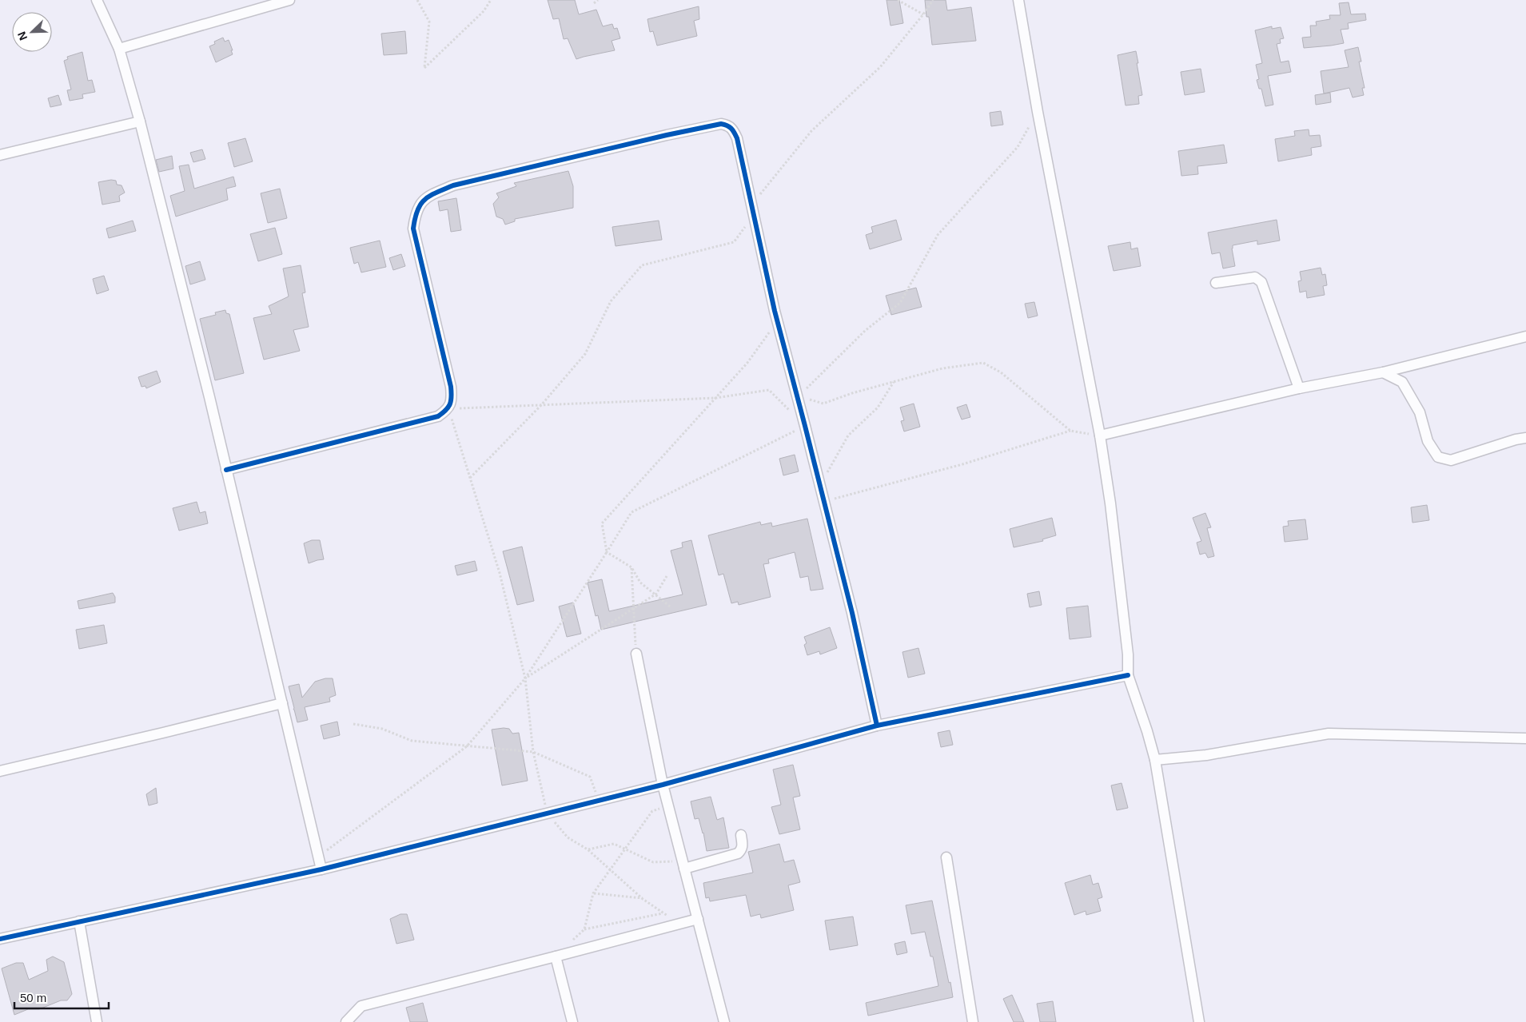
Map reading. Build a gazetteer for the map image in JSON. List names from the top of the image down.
{
  "scale_bar": "50 m",
  "north": "bottom left"
}
